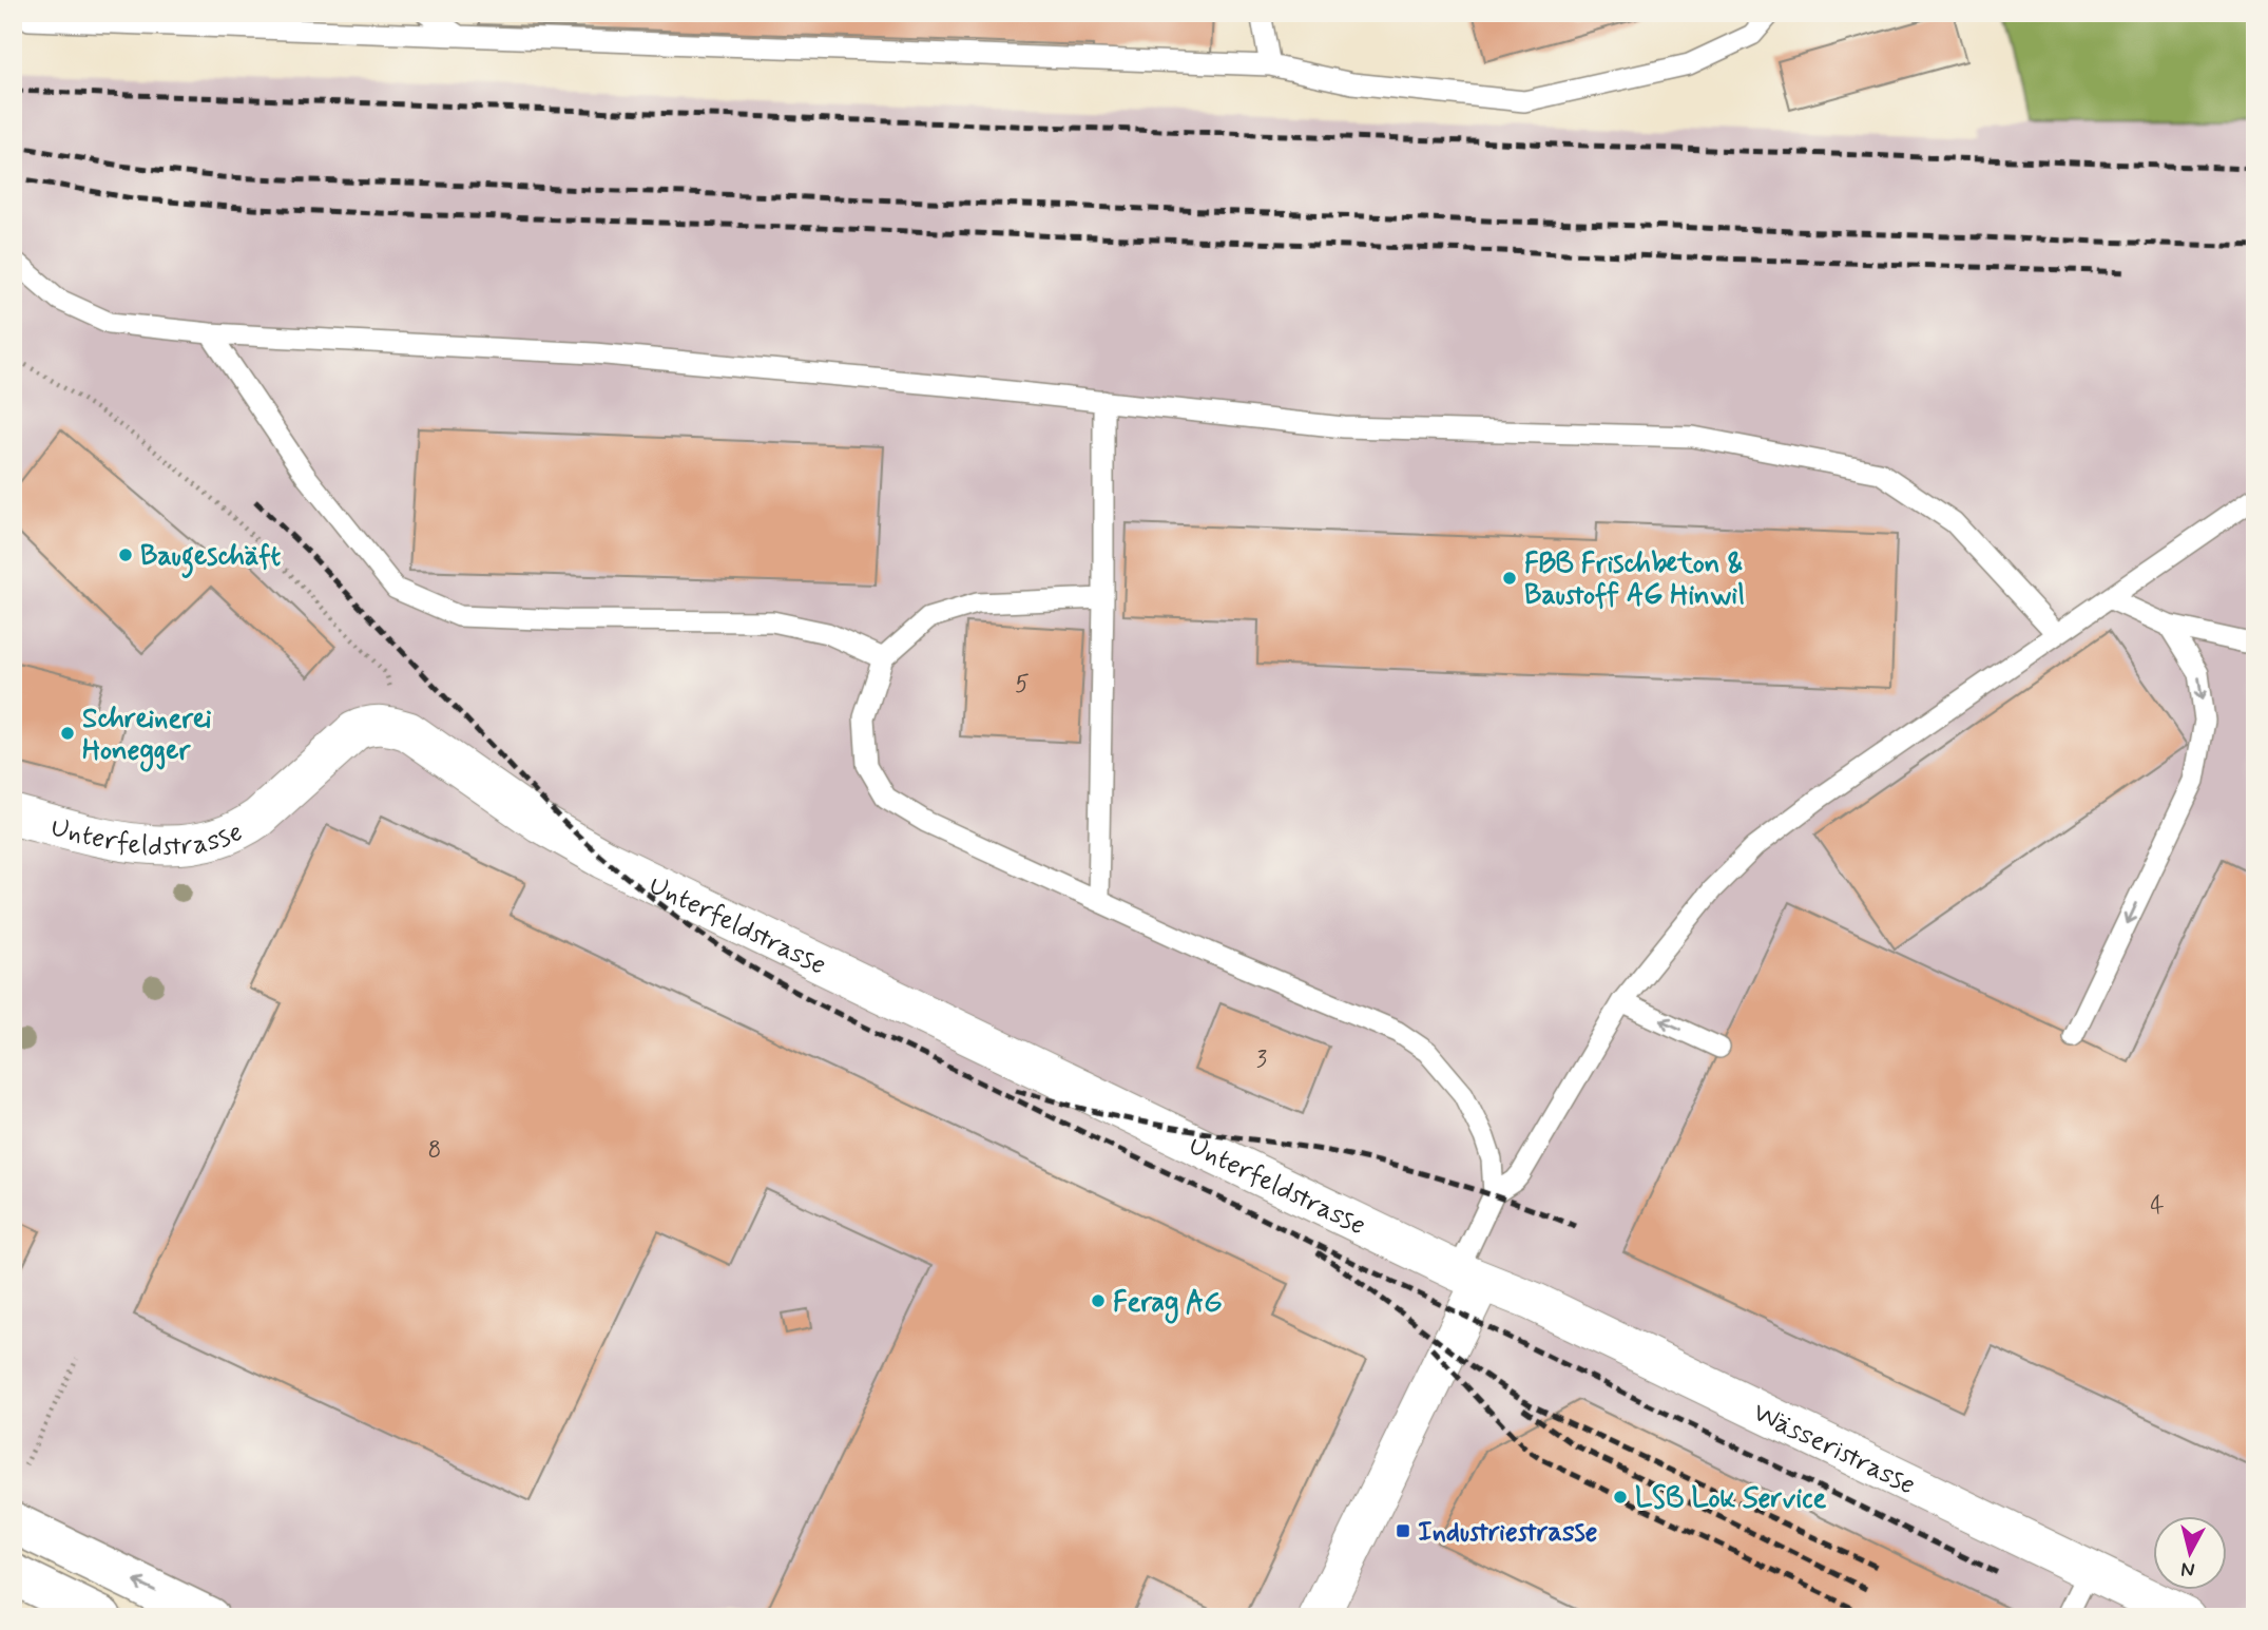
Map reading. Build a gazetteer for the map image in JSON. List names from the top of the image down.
{
  "streets": {
    "street": ["Unterfeldstrasse", "Wässeristrasse"]
  },
  "crossings": [
    ["Unterfeldstrasse", "Wässeristrasse"]
  ],
  "places": {
    "other": [
      "Baugeschäft",
      "FBB Frischbeton & Baustoff AG Hinwil",
      "Schreinerei Honegger",
      "Ferag AG",
      "LSB Lok Service"
    ],
    "transit": ["Industriestrasse"]
  },
  "house_numbers": [
    "5",
    "3",
    "8",
    "4"
  ],
  "north": "bottom"
}
